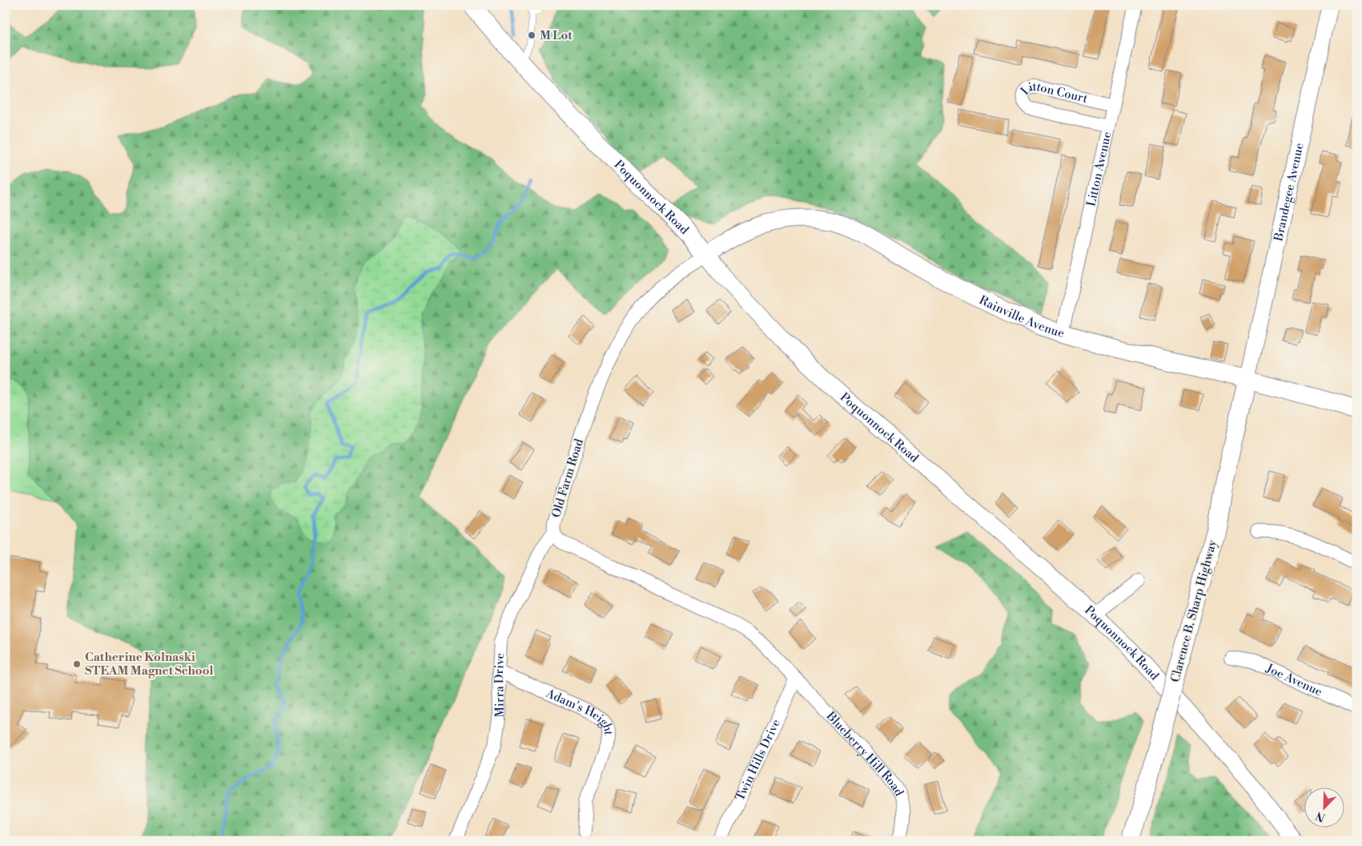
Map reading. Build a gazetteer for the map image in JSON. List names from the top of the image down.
{
  "streets": {
    "main road": ["Poquonnock Road", "Rainville Avenue", "Clarence B. Sharp Highway"],
    "street": [
      "Litton Court",
      "Litton Avenue",
      "Brandegee Avenue",
      "Old Farm Road",
      "Joe Avenue",
      "Mirra Drive",
      "Adam's Height",
      "Blueberry Hill Road",
      "Twin Hills Drive"
    ]
  },
  "crossings": [
    ["Litton Court", "Litton Avenue"],
    ["Litton Avenue", "Rainville Avenue"],
    ["Brandegee Avenue", "Rainville Avenue"],
    ["Brandegee Avenue", "Clarence B. Sharp Highway"],
    ["Poquonnock Road", "Rainville Avenue"],
    ["Poquonnock Road", "Old Farm Road"],
    ["Rainville Avenue", "Old Farm Road"],
    ["Rainville Avenue", "Clarence B. Sharp Highway"],
    ["Old Farm Road", "Mirra Drive"],
    ["Old Farm Road", "Blueberry Hill Road"],
    ["Old Farm Road", "Twin Hills Drive"],
    ["Mirra Drive", "Adam's Height"],
    ["Blueberry Hill Road", "Twin Hills Drive"]
  ],
  "places": ["M Lot", "Catherine Kolnaski STEAM Magnet School"],
  "north": "bottom left"
}
